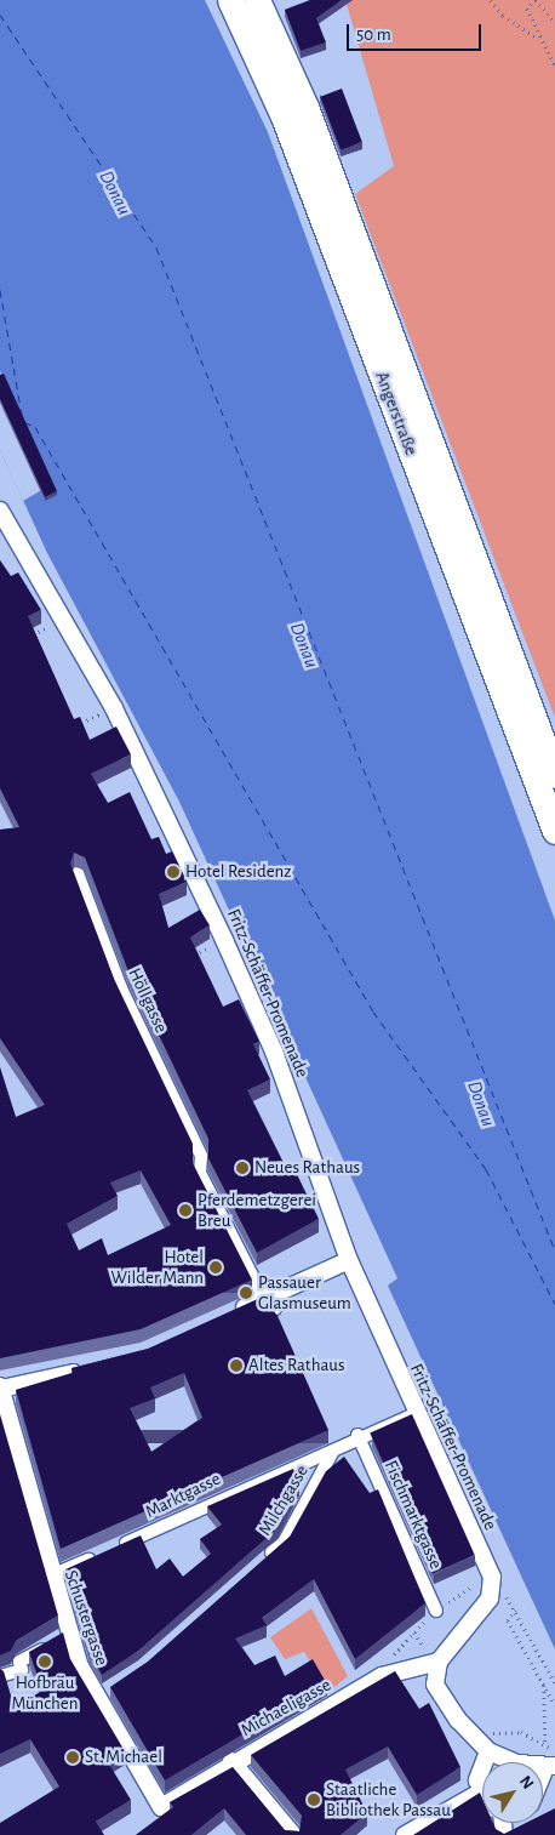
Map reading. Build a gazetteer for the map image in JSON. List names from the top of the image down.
{
  "streets": {
    "main road": ["Angerstraße"],
    "street": [
      "Fritz-Schäffer-Promenade",
      "Höllgasse",
      "Marktgasse",
      "Milchgasse",
      "Fischmarktgasse",
      "Schustergasse",
      "Michaeligasse"
    ]
  },
  "crossings": [
    ["Fritz-Schäffer-Promenade", "Marktgasse"],
    ["Fritz-Schäffer-Promenade", "Michaeligasse"],
    ["Marktgasse", "Milchgasse"],
    ["Marktgasse", "Fischmarktgasse"],
    ["Marktgasse", "Schustergasse"],
    ["Schustergasse", "Michaeligasse"]
  ],
  "water": ["Donau"],
  "places": [
    "Hotel Residenz",
    "Neues Rathaus",
    "Pferdemetzgerei Breu",
    "Hotel Wilder Mann",
    "Passauer Glasmuseum",
    "Altes Rathaus",
    "Hofbräu München",
    "St. Michael",
    "Staatliche Bibliothek Passau"
  ],
  "scale_bar": "50 m",
  "north": "top right"
}
